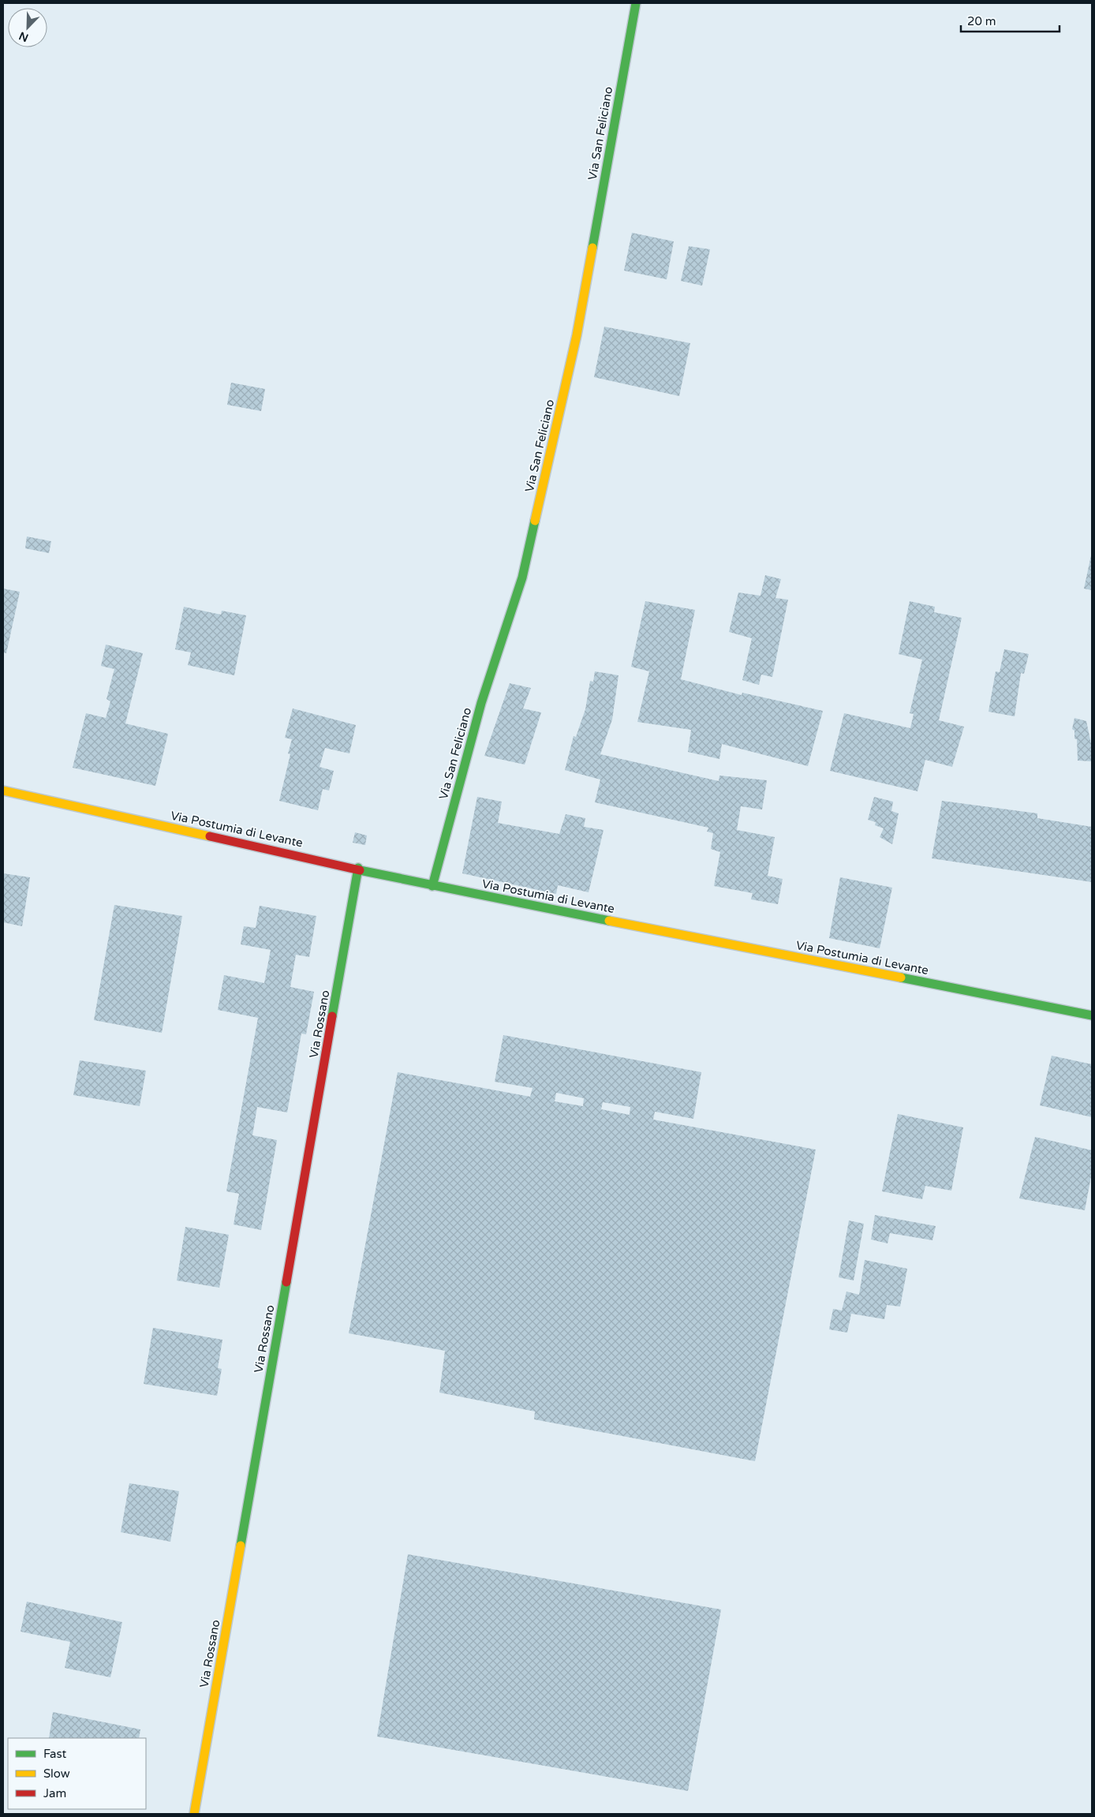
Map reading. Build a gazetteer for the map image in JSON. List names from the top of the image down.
{
  "streets": {
    "street": ["Via San Feliciano", "Via Postumia di Levante", "Via Rossano"]
  },
  "crossings": [
    ["Via San Feliciano", "Via Postumia di Levante"],
    ["Via Postumia di Levante", "Via Rossano"]
  ],
  "legend": ["Fast", "Slow", "Jam"],
  "scale_bar": "20 m",
  "north": "bottom left"
}
